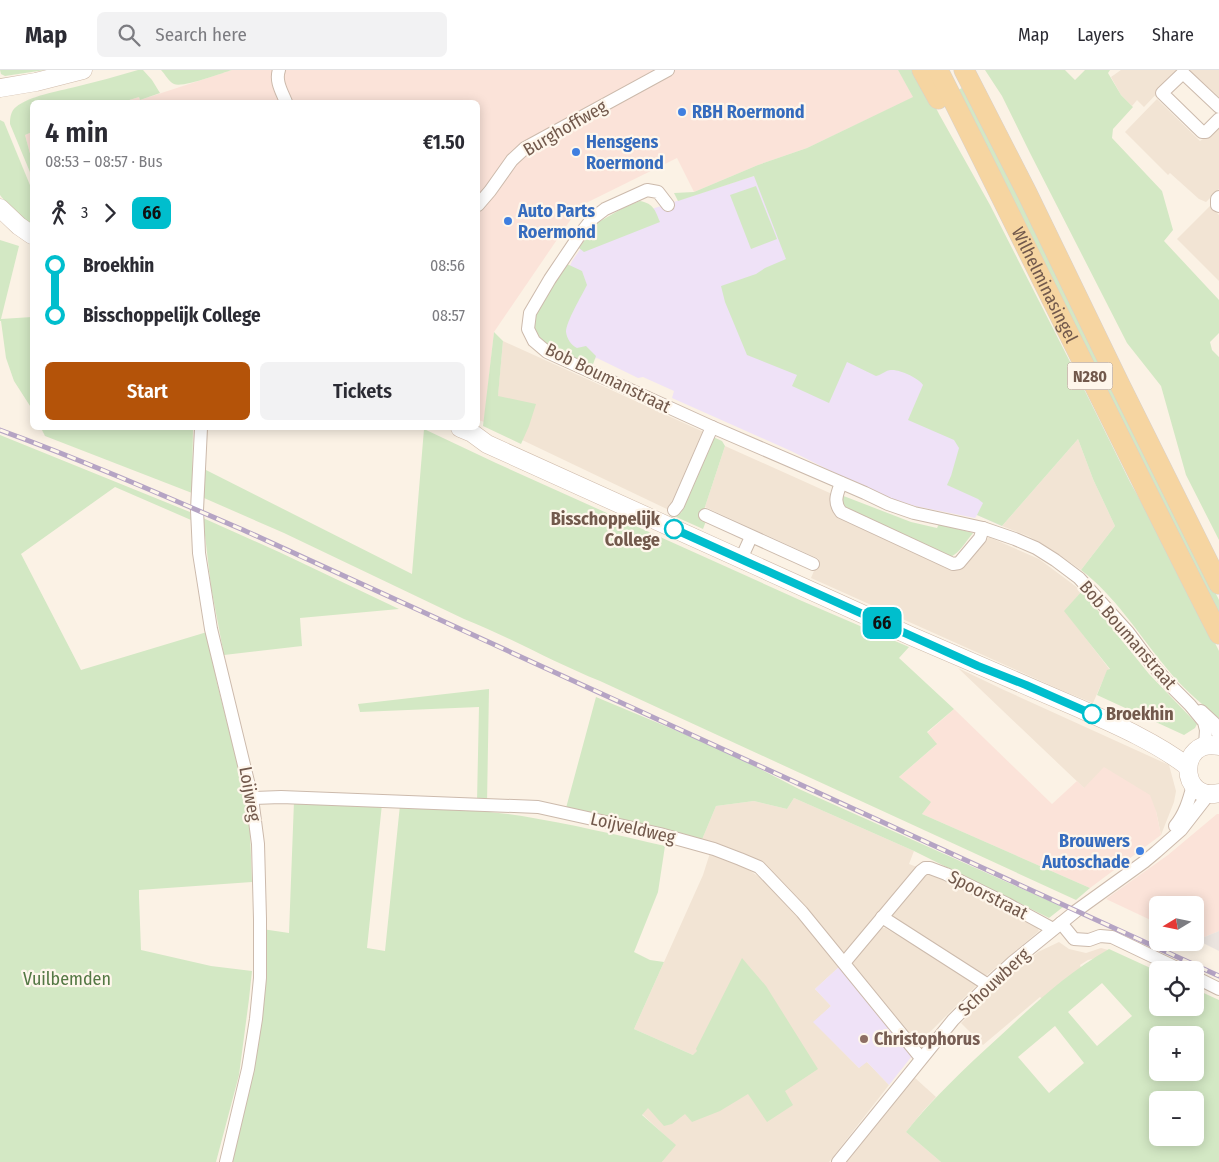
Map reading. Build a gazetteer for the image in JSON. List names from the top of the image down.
{
  "streets": {
    "main road": ["Wilhelminasingel", "N280"],
    "street": [
      "Burghoffweg",
      "Bob Boumanstraat",
      "Loijweg",
      "Loijveldweg",
      "Spoorstraat",
      "Schouwberg"
    ]
  },
  "crossings": [
    ["Wilhelminasingel", "N280"],
    ["Loijweg", "Loijveldweg"],
    ["Loijveldweg", "Schouwberg"],
    ["Spoorstraat", "Schouwberg"]
  ],
  "parks": ["Vuilbemden"],
  "places": [
    "RBH Roermond",
    "Hensgens Roermond",
    "Auto Parts Roermond",
    "Bisschoppelijk College",
    "Broekhin",
    "Brouwers Autoschade",
    "Christophorus"
  ],
  "lines": ["bus line 66"],
  "north": "left",
  "page": {
    "header": "Map",
    "search": "Search here",
    "nav": ["Map", "Layers", "Share"],
    "on_map": "66",
    "heading": ["4 min", "08:53 – 08:57 · Bus", "€1.50"],
    "legs": ["3", "66"],
    "list": [
      {
        "name": "Broekhin",
        "value": "08:56"
      },
      {
        "name": "Bisschoppelijk College",
        "value": "08:57"
      }
    ],
    "buttons": ["Start", "Tickets"],
    "map_buttons": ["+", "−"]
  }
}
